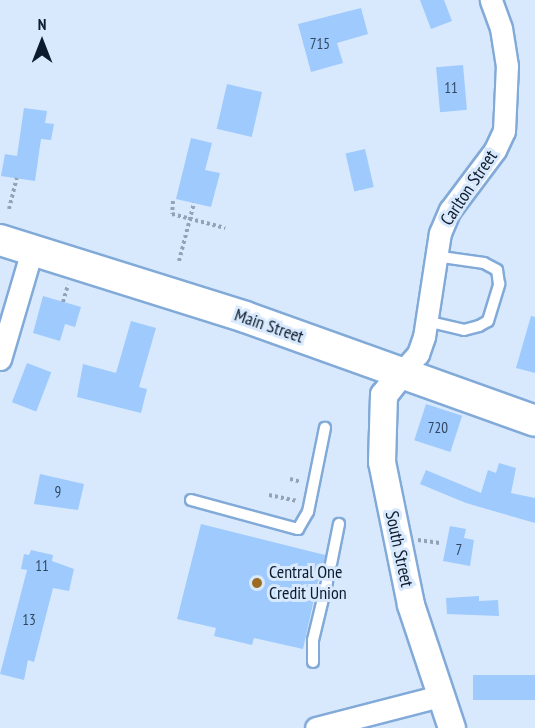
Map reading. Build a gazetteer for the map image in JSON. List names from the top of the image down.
{
  "streets": {
    "main road": ["Main Street"],
    "street": ["Carlton Street", "South Street"]
  },
  "crossings": [
    ["Carlton Street", "Main Street"],
    ["Carlton Street", "South Street"],
    ["Main Street", "South Street"]
  ],
  "places": ["Central One Credit Union"],
  "house_numbers": [
    "715",
    "11",
    "720",
    "9",
    "7",
    "11",
    "13"
  ],
  "north": "top"
}
